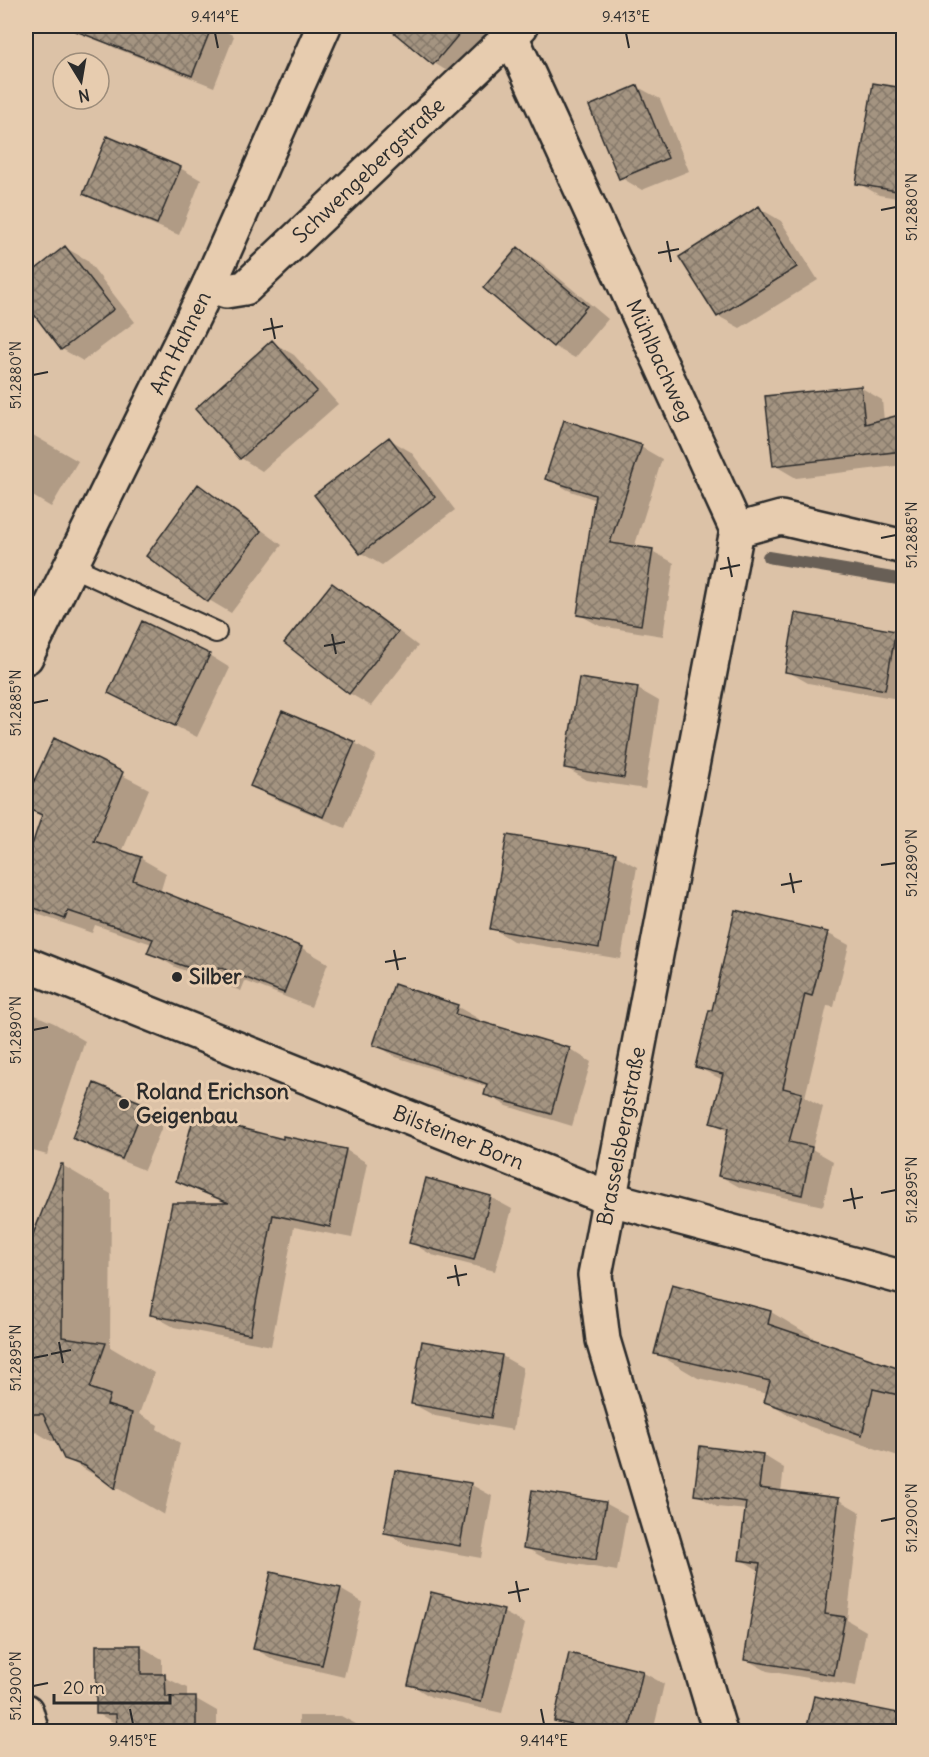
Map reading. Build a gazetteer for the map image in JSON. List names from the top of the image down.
{
  "streets": {
    "street": [
      "Schwengebergstraße",
      "Am Hahnen",
      "Mühlbachweg",
      "Brasselsbergstraße",
      "Bilsteiner Born"
    ]
  },
  "crossings": [
    ["Schwengebergstraße", "Am Hahnen"],
    ["Schwengebergstraße", "Mühlbachweg"],
    ["Mühlbachweg", "Brasselsbergstraße"],
    ["Brasselsbergstraße", "Bilsteiner Born"]
  ],
  "places": ["Silber", "Roland Erichson Geigenbau"],
  "scale_bar": "20 m",
  "north": "bottom",
  "coordinates": [
    "9.414°E",
    "9.413°E",
    "51.2880°N",
    "51.2885°N",
    "51.2890°N",
    "51.2895°N",
    "51.2900°N",
    "9.415°E"
  ]
}
